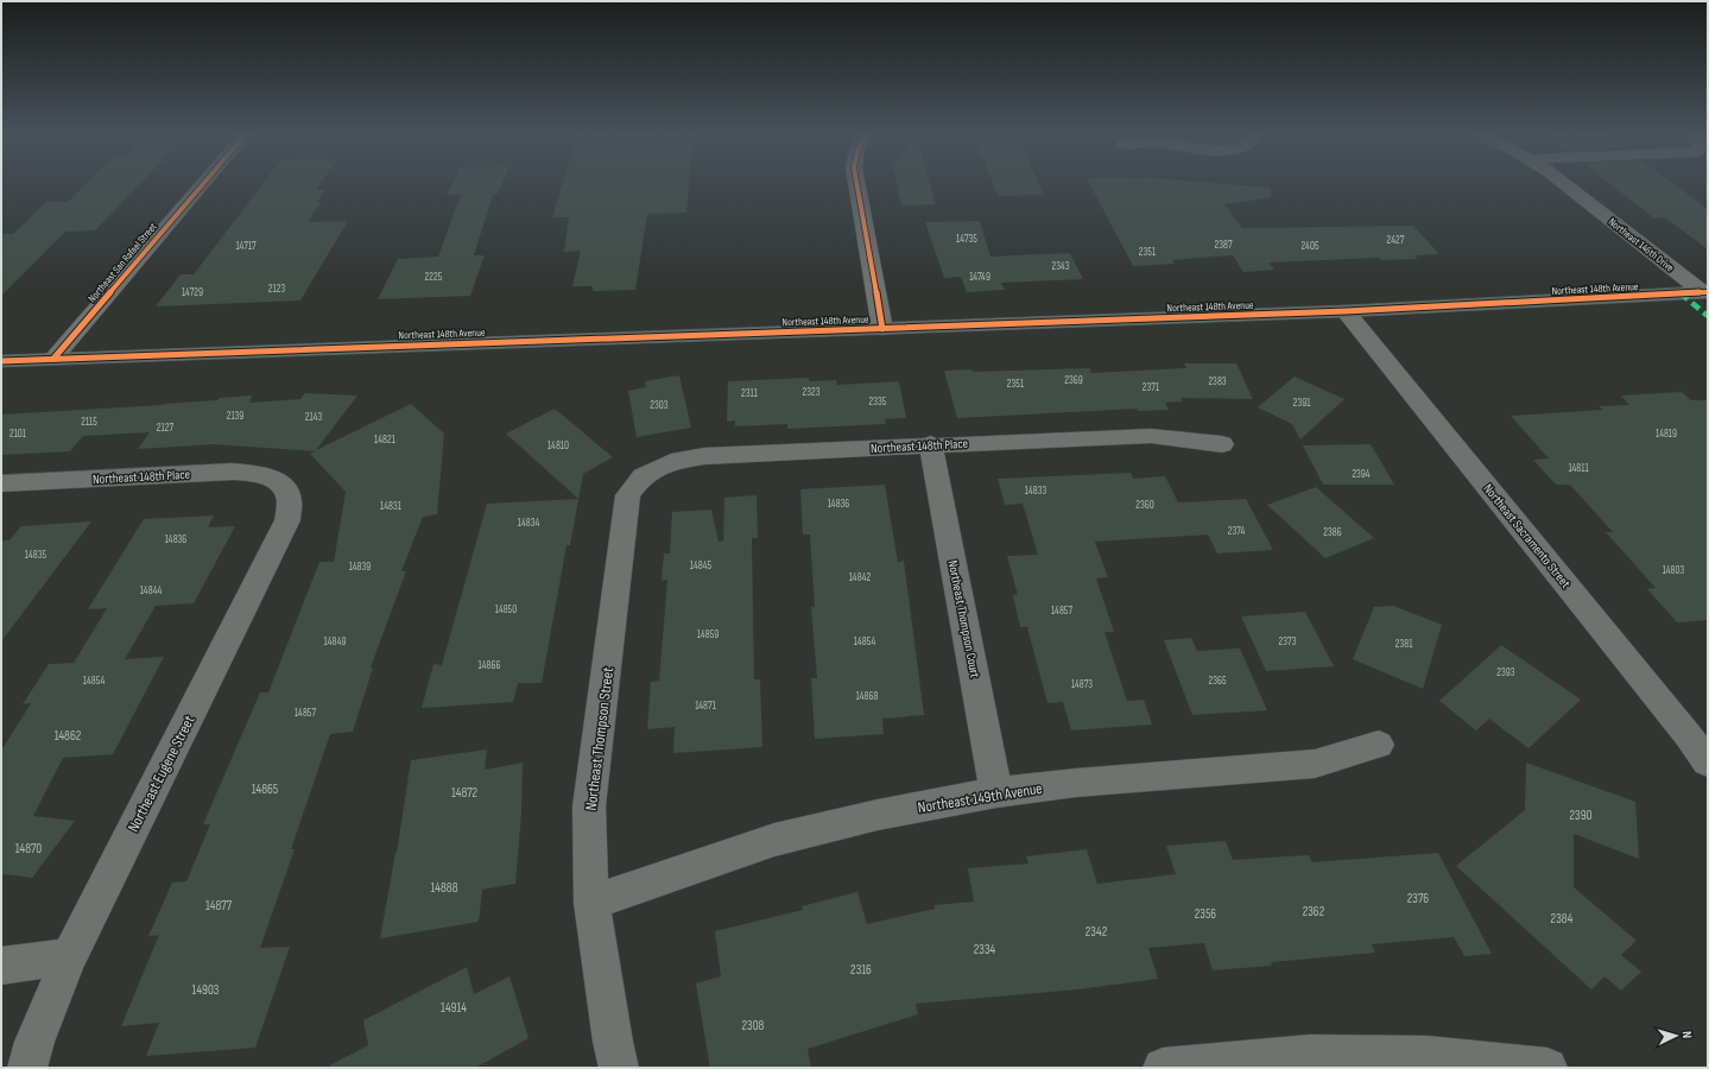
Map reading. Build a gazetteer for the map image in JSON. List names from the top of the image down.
{
  "streets": {
    "main road": ["Northeast 148th Avenue"],
    "street": [
      "Northeast 146th Drive",
      "Northeast San Rafael Street",
      "Northeast 148th Place",
      "Northeast Sacramento Street",
      "Northeast Thompson Court",
      "Northeast Thompson Street",
      "Northeast Eugene Street",
      "Northeast 149th Avenue"
    ]
  },
  "crossings": [
    ["Northeast 146th Drive", "Northeast 148th Avenue"],
    ["Northeast San Rafael Street", "Northeast 148th Avenue"],
    ["Northeast 148th Avenue", "Northeast Sacramento Street"],
    ["Northeast 148th Place", "Northeast Thompson Court"],
    ["Northeast 148th Place", "Northeast Thompson Street"],
    ["Northeast 148th Place", "Northeast Eugene Street"],
    ["Northeast Thompson Court", "Northeast 149th Avenue"],
    ["Northeast Thompson Street", "Northeast 149th Avenue"]
  ],
  "house_numbers": [
    "14735",
    "2427",
    "2387",
    "14717",
    "2405",
    "2351",
    "2343",
    "2225",
    "14749",
    "2123",
    "14729",
    "2369",
    "2383",
    "2351",
    "2371",
    "2323",
    "2311",
    "2335",
    "2391",
    "2303",
    "2139",
    "2143",
    "2115",
    "2127",
    "2101",
    "14819",
    "14821",
    "14810",
    "14811",
    "2394",
    "14833",
    "14836",
    "2360",
    "14831",
    "14834",
    "2374",
    "2386",
    "14836",
    "14835",
    "14845",
    "14839",
    "14803",
    "14842",
    "14844",
    "14850",
    "14857",
    "14859",
    "14849",
    "14854",
    "2373",
    "2381",
    "14866",
    "2393",
    "14854",
    "2365",
    "14873",
    "14868",
    "14871",
    "14857",
    "14862",
    "14865",
    "14872",
    "2390",
    "14870",
    "14888",
    "2376",
    "14877",
    "2362",
    "2356",
    "2384",
    "2342",
    "2334",
    "2316",
    "14903",
    "14914",
    "2308"
  ],
  "north": "right"
}
